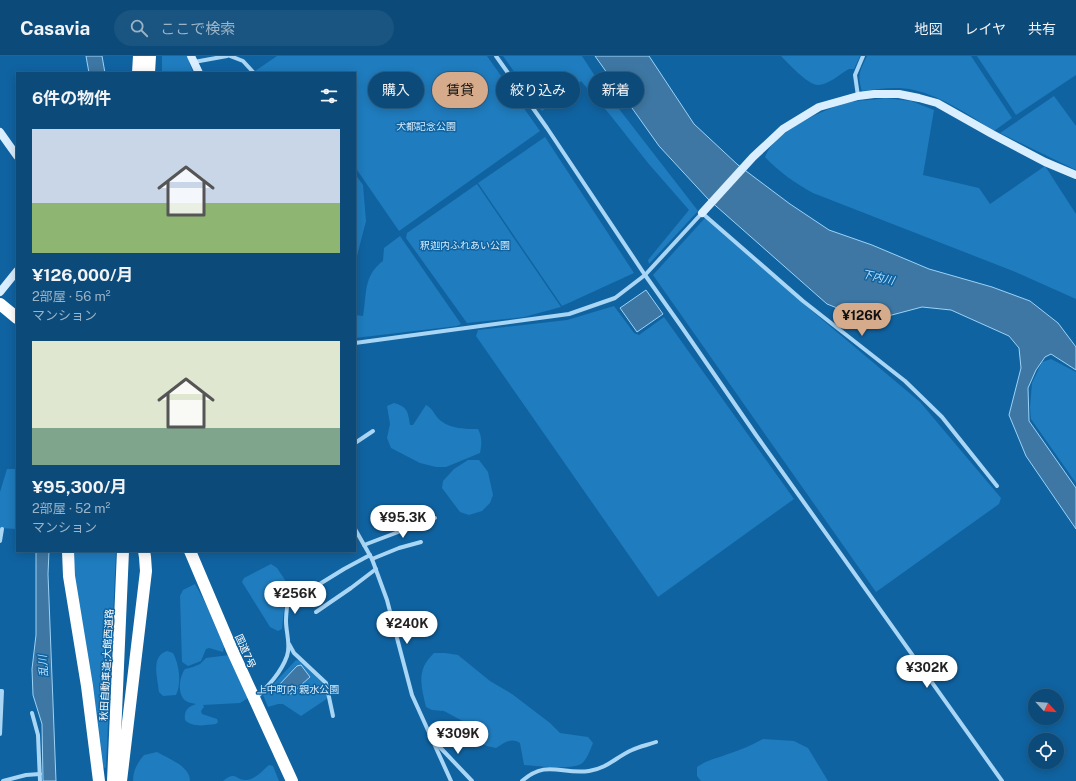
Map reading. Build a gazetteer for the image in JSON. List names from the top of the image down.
{
  "streets": {
    "highway": ["国道7号", "秋田自動車道;大館西道路"]
  },
  "water": ["下内川", "乱川"],
  "parks": ["犬都記念公園", "釈迦内ふれあい公園", "上中町内 親水公園"],
  "north": "bottom right",
  "page": {
    "header": "Casavia",
    "search": "ここで検索",
    "nav": ["地図", "レイヤ", "共有"],
    "chip": [
      "購入",
      "賃貸",
      "絞り込み",
      "新着"
    ],
    "heading": "6件の物件",
    "list": [
      {
        "name": "¥126,000/月",
        "note": "2部屋 · 56 m² · マンション"
      },
      {
        "name": "¥95,300/月",
        "note": "2部屋 · 52 m² · マンション"
      }
    ],
    "price": [
      "¥126K",
      "¥95.3K",
      "¥256K",
      "¥240K",
      "¥302K",
      "¥309K"
    ]
  }
}
